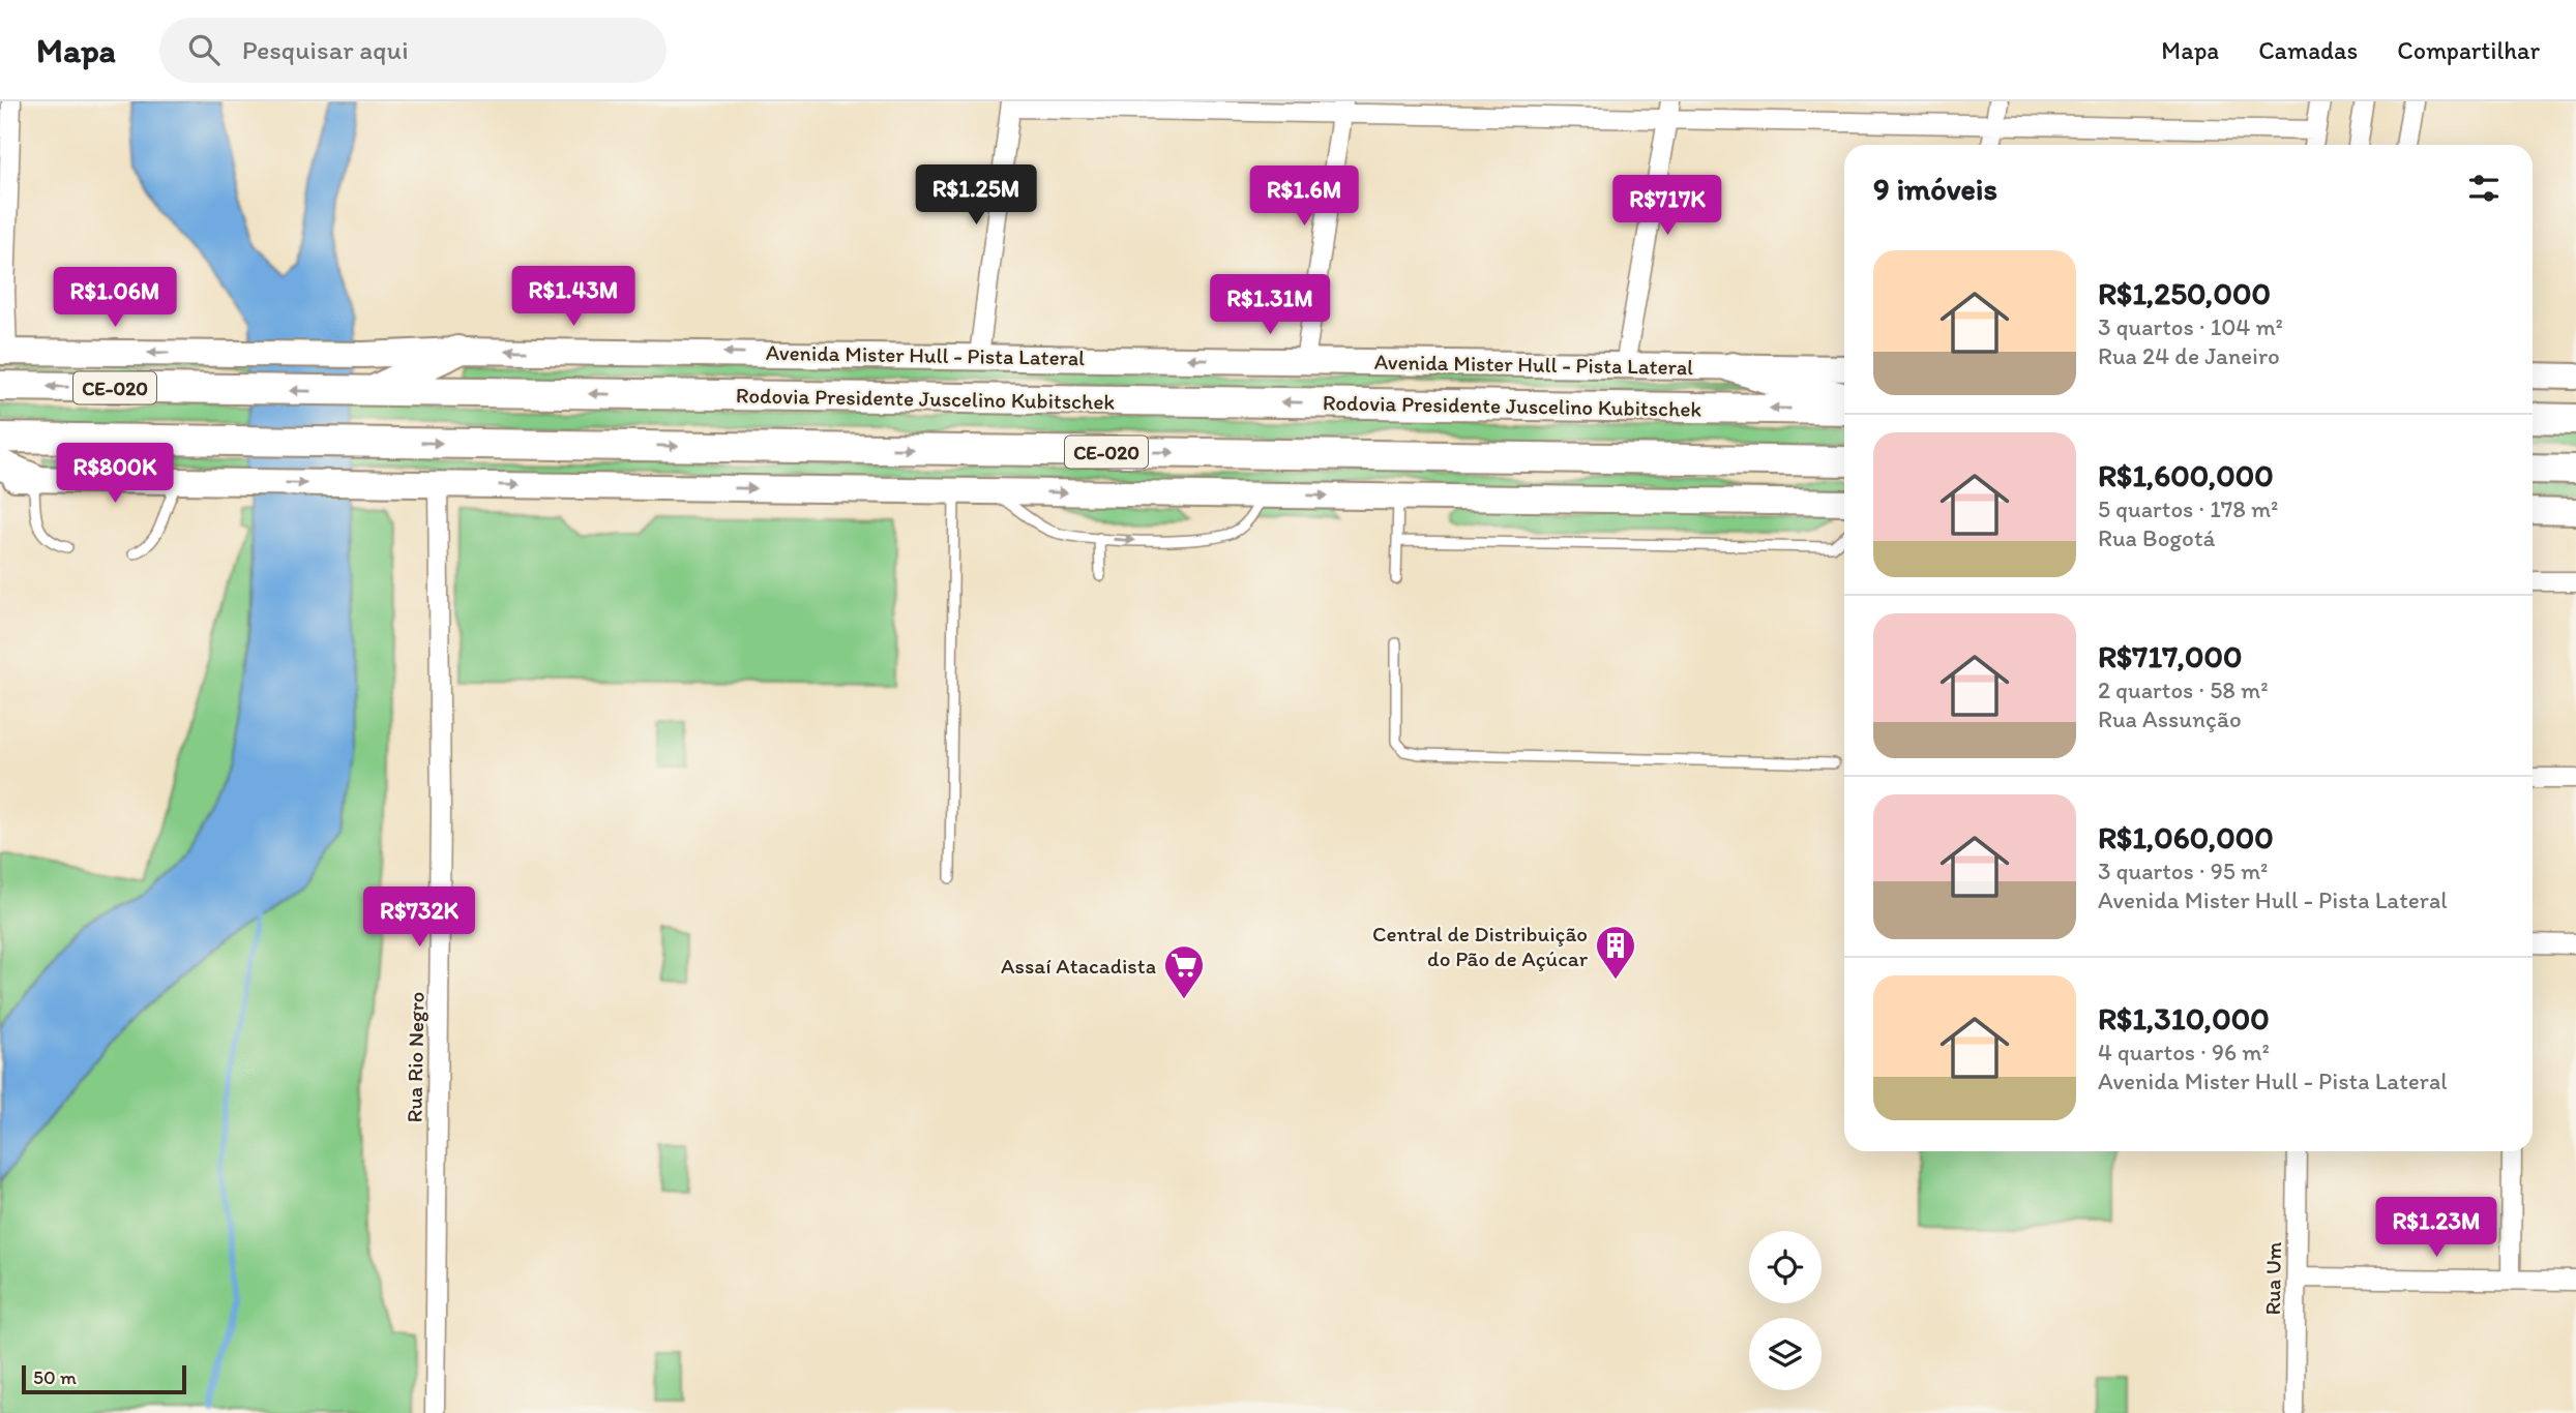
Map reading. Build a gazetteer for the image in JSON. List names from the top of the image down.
{
  "streets": {
    "highway": ["CE-020", "Rodovia Presidente Juscelino Kubitschek"],
    "main road": ["Avenida Mister Hull - Pista Lateral"],
    "street": ["Rua Rio Negro", "Rua Um"]
  },
  "places": {
    "building": ["Central de Distribuição do Pão de Açúcar"],
    "supermarket": ["Assaí Atacadista"]
  },
  "scale_bar": "50 m",
  "page": {
    "header": "Mapa",
    "search": "Pesquisar aqui",
    "nav": ["Mapa", "Camadas", "Compartilhar"],
    "heading": "9 imóveis",
    "price": [
      "R$1.25M",
      "R$1.6M",
      "R$717K",
      "R$1.43M",
      "R$1.06M",
      "R$1.31M",
      "R$800K",
      "R$732K",
      "R$1.23M"
    ],
    "list": [
      {
        "name": "R$1,250,000",
        "note": "3 quartos · 104 m² · Rua 24 de Janeiro"
      },
      {
        "name": "R$1,600,000",
        "note": "5 quartos · 178 m² · Rua Bogotá"
      },
      {
        "name": "R$717,000",
        "note": "2 quartos · 58 m² · Rua Assunção"
      },
      {
        "name": "R$1,060,000",
        "note": "3 quartos · 95 m² · Avenida Mister Hull - Pista Lateral"
      },
      {
        "name": "R$1,310,000",
        "note": "4 quartos · 96 m² · Avenida Mister Hull - Pista Lateral"
      }
    ],
    "scale": "50 m"
  }
}
